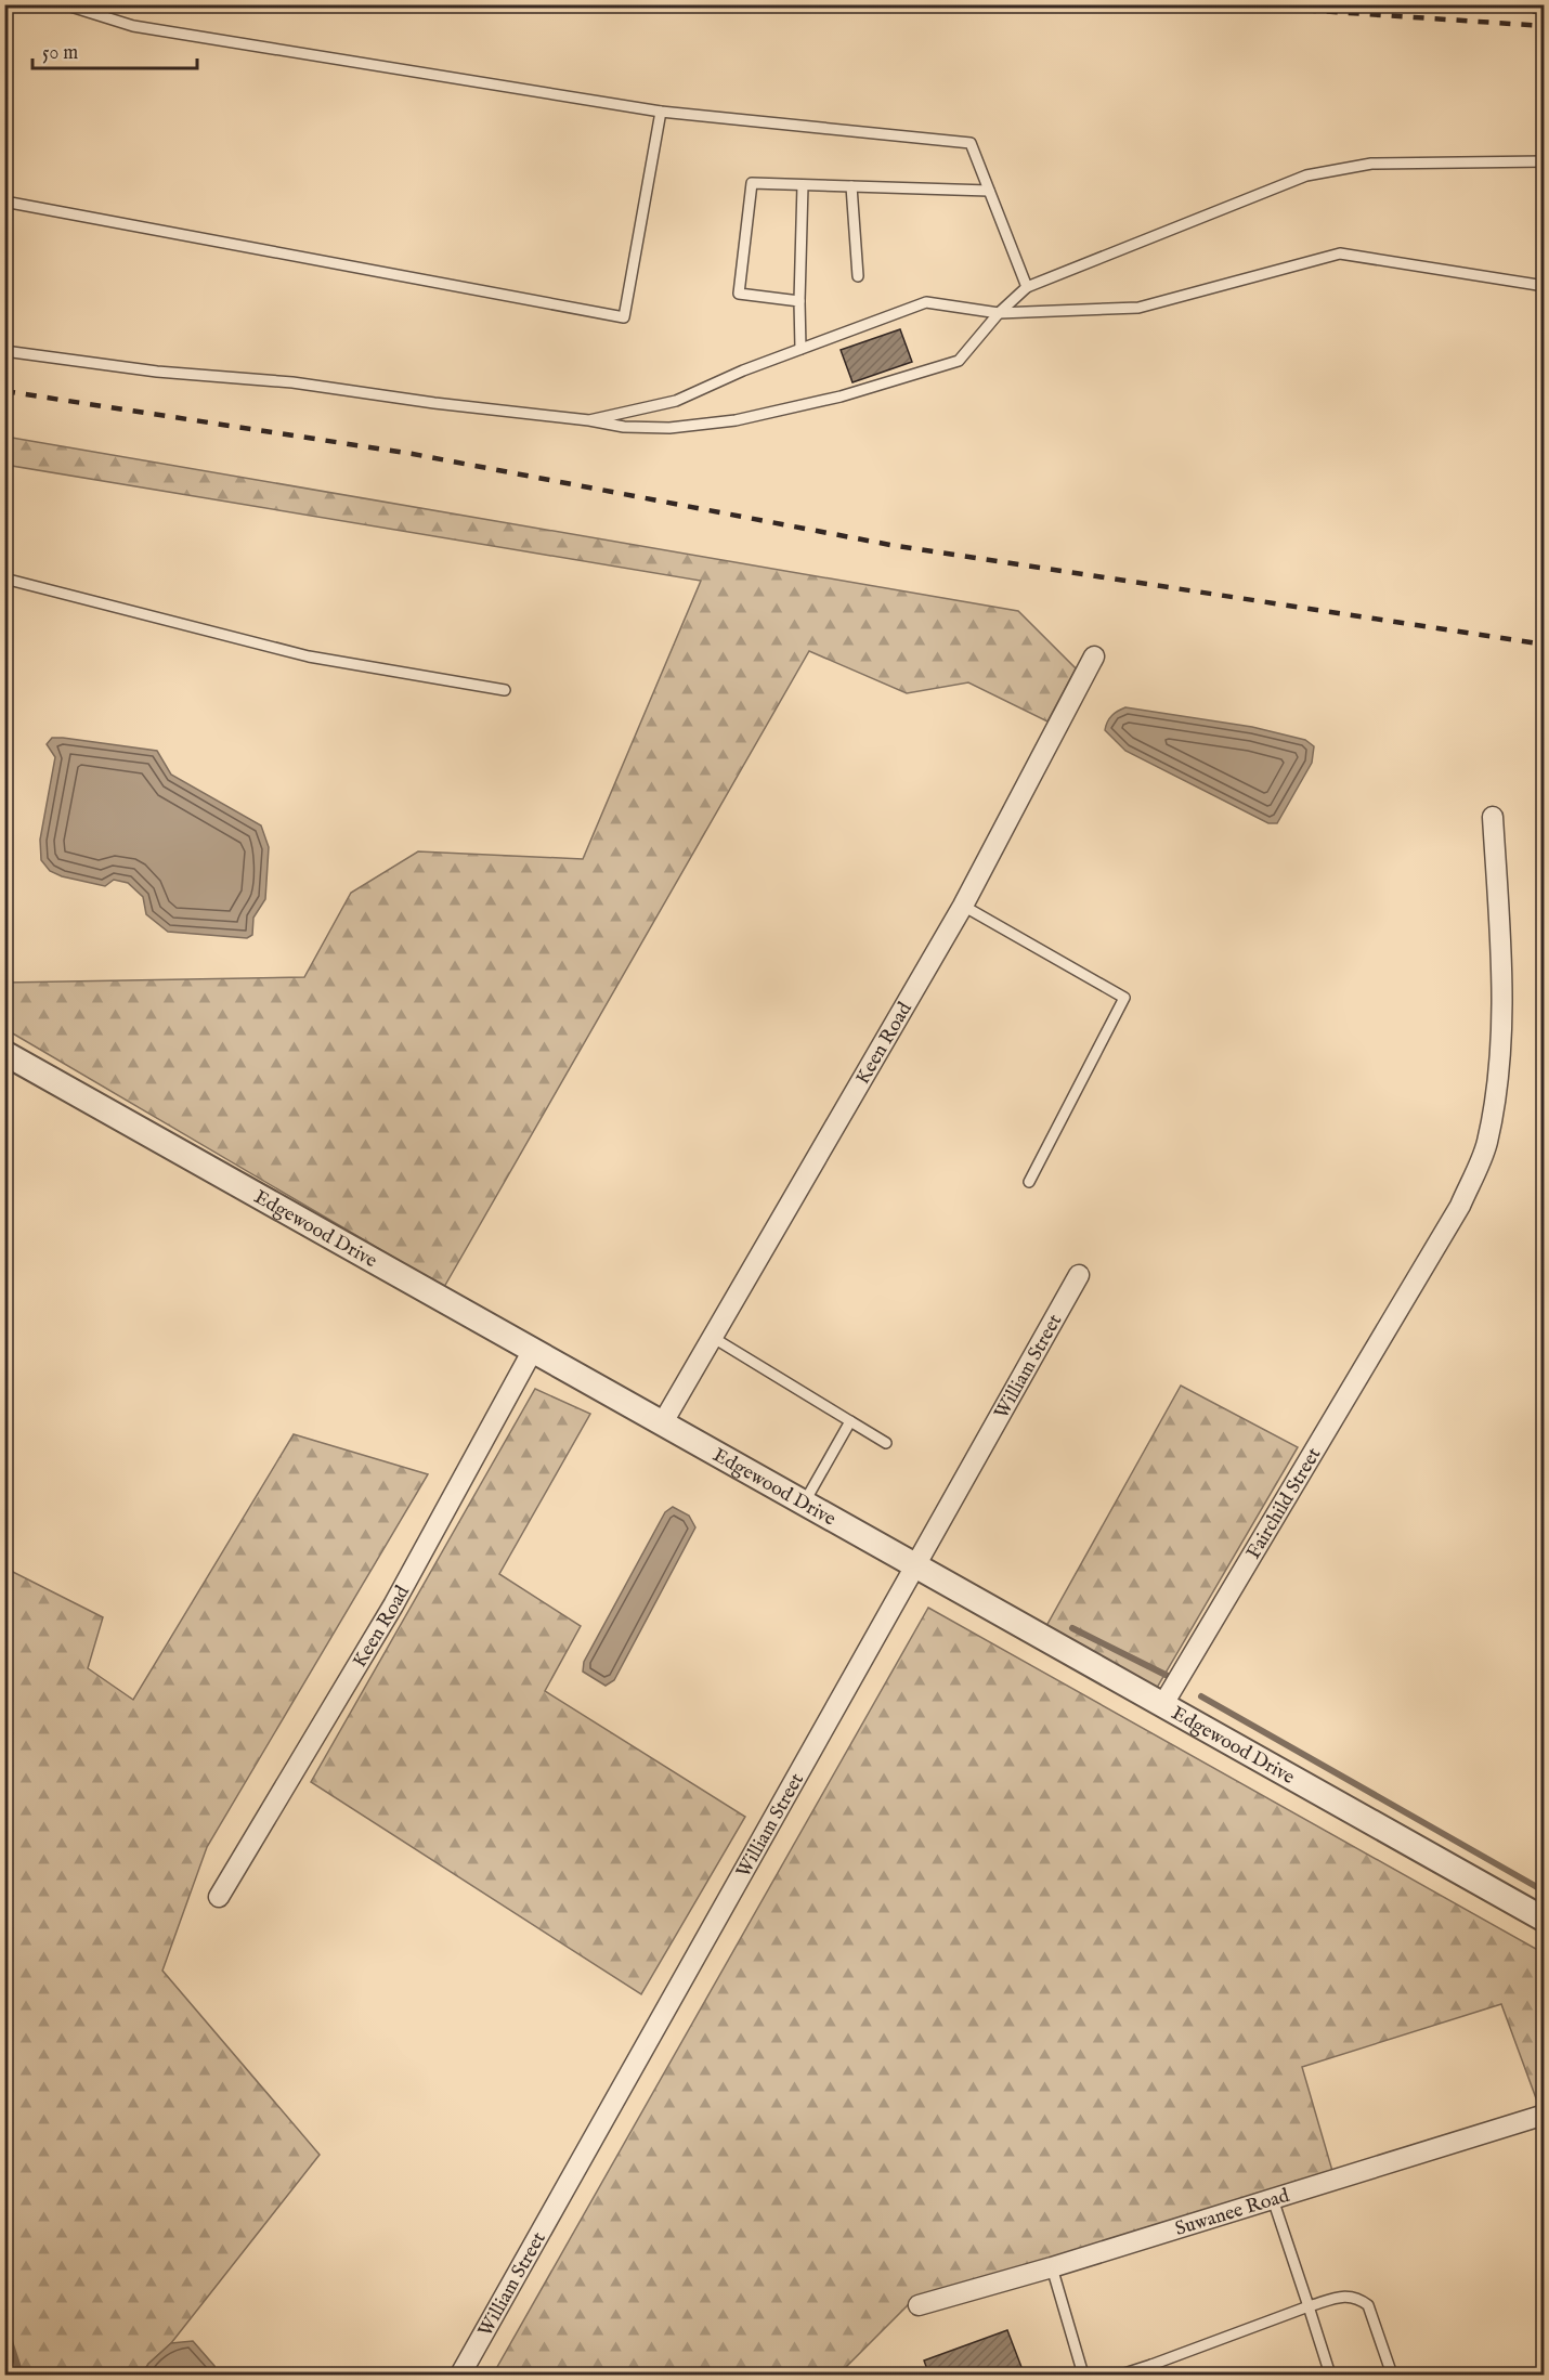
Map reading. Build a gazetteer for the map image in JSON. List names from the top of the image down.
{
  "streets": {
    "street": [
      "Keen Road",
      "Edgewood Drive",
      "William Street",
      "Fairchild Street",
      "Suwanee Road"
    ]
  },
  "crossings": [
    ["Keen Road", "Edgewood Drive"],
    ["Edgewood Drive", "William Street"],
    ["Edgewood Drive", "Fairchild Street"]
  ],
  "scale_bar": "50 m"
}
